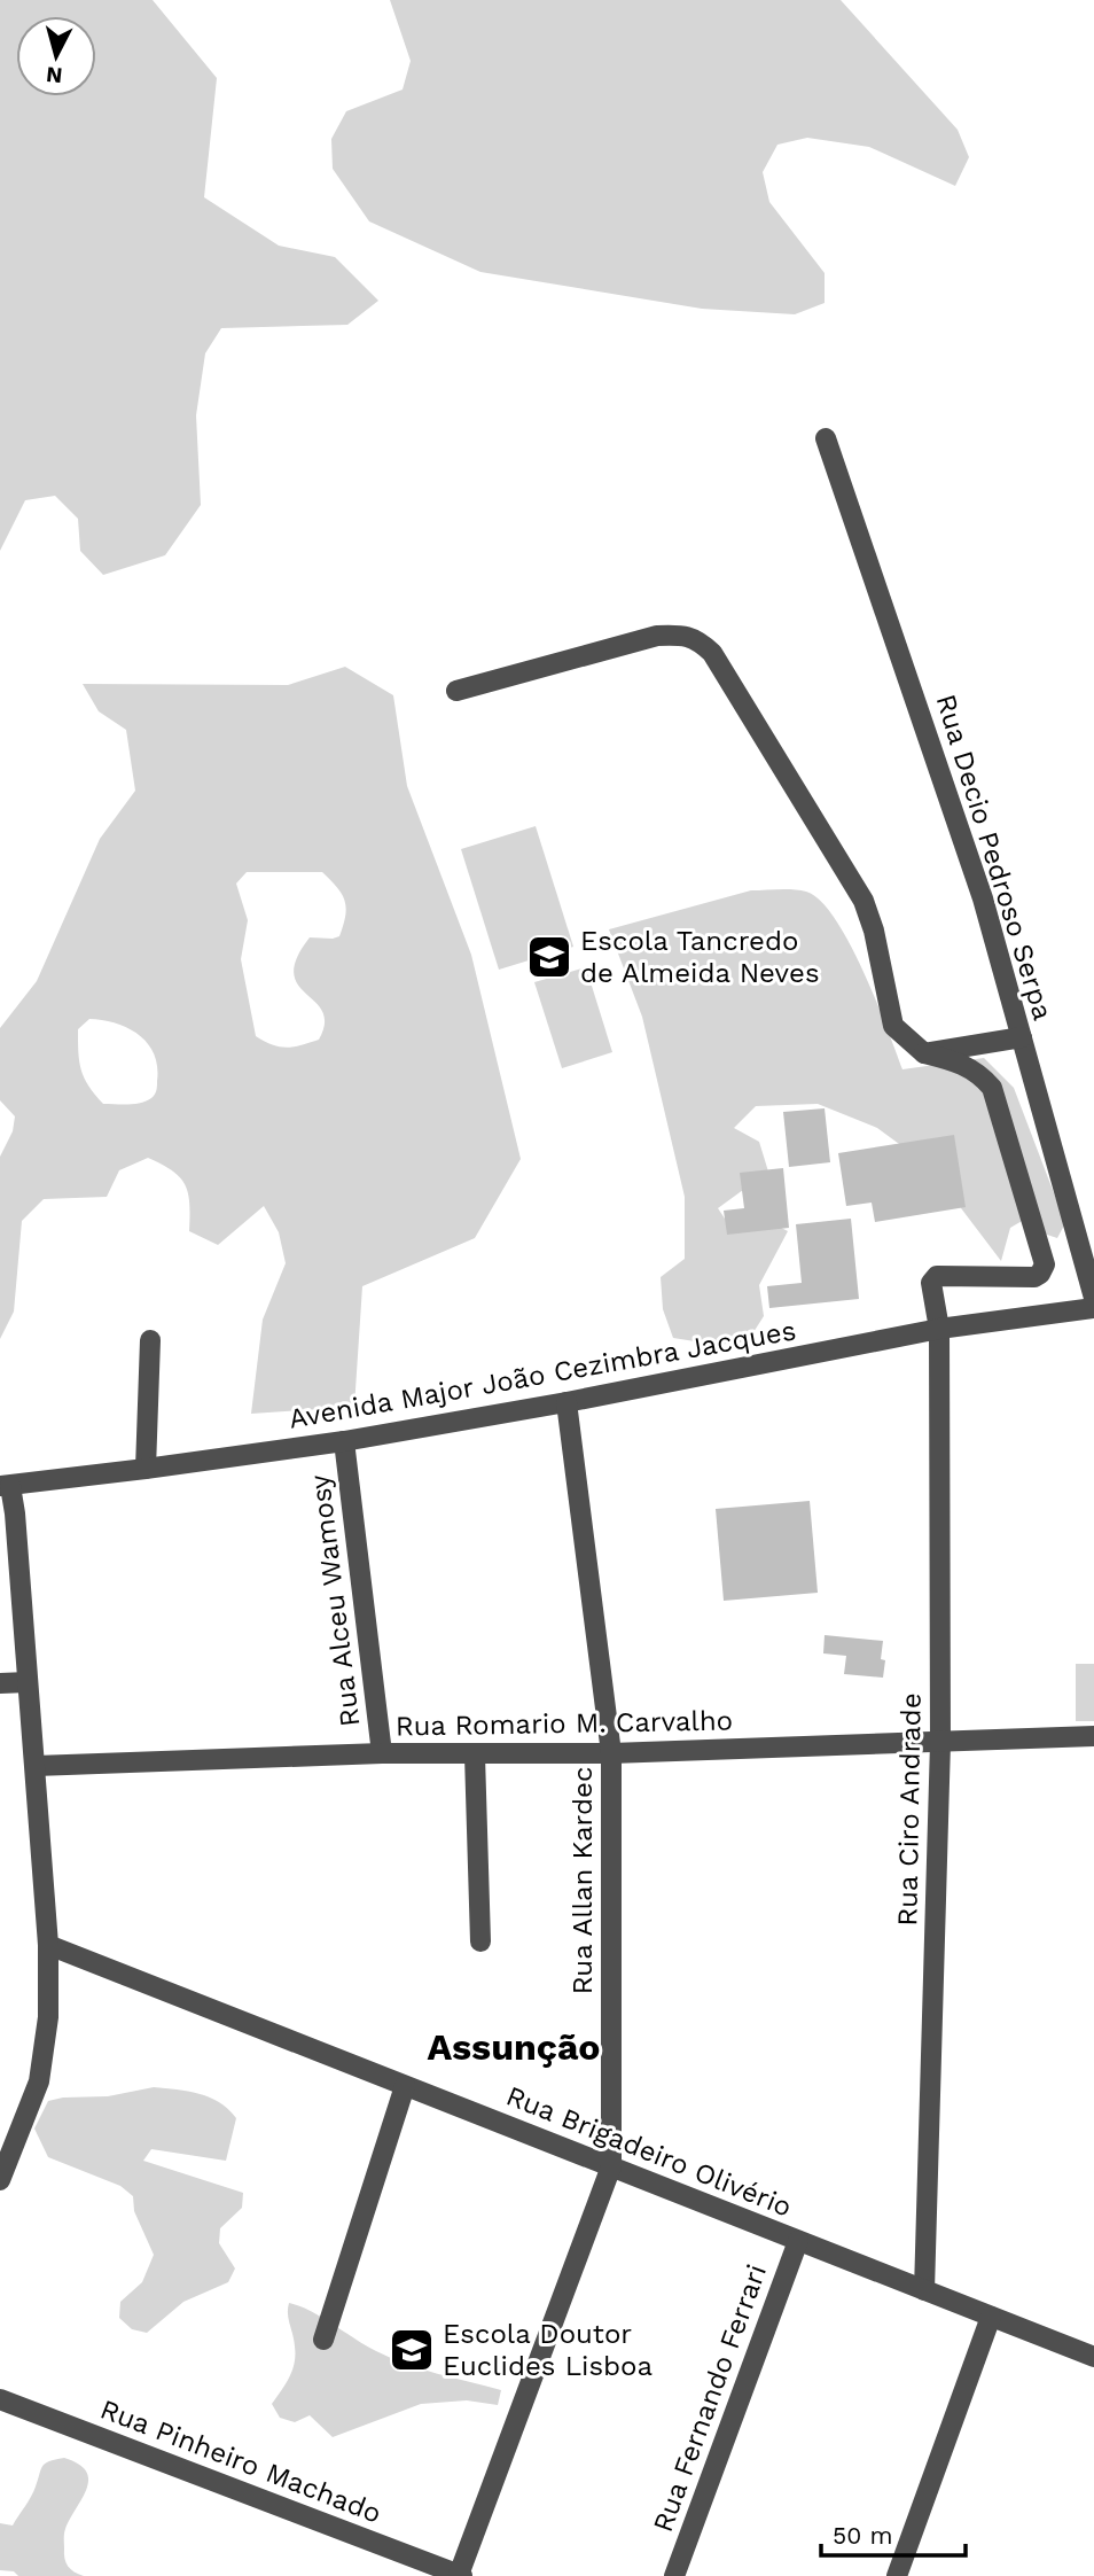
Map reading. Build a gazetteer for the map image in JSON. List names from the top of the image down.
{
  "streets": {
    "street": [
      "Rua Decio Pedroso Serpa",
      "Avenida Major João Cezimbra Jacques",
      "Rua Alceu Wamosy",
      "Rua Romario M. Carvalho",
      "Rua Ciro Andrade",
      "Rua Allan Kardec",
      "Rua Brigadeiro Olivério",
      "Rua Fernando Ferrari",
      "Rua Pinheiro Machado"
    ]
  },
  "crossings": [
    ["Avenida Major João Cezimbra Jacques", "Rua Alceu Wamosy"],
    ["Avenida Major João Cezimbra Jacques", "Rua Ciro Andrade"],
    ["Avenida Major João Cezimbra Jacques", "Rua Allan Kardec"],
    ["Rua Alceu Wamosy", "Rua Romario M. Carvalho"],
    ["Rua Romario M. Carvalho", "Rua Ciro Andrade"],
    ["Rua Romario M. Carvalho", "Rua Allan Kardec"],
    ["Rua Ciro Andrade", "Rua Brigadeiro Olivério"],
    ["Rua Allan Kardec", "Rua Brigadeiro Olivério"],
    ["Rua Allan Kardec", "Rua Pinheiro Machado"],
    ["Rua Brigadeiro Olivério", "Rua Fernando Ferrari"]
  ],
  "districts": ["Assunção"],
  "places": {
    "school or university": ["Escola Tancredo de Almeida Neves", "Escola Doutor Euclides Lisboa"]
  },
  "scale_bar": "50 m",
  "north": "bottom"
}
